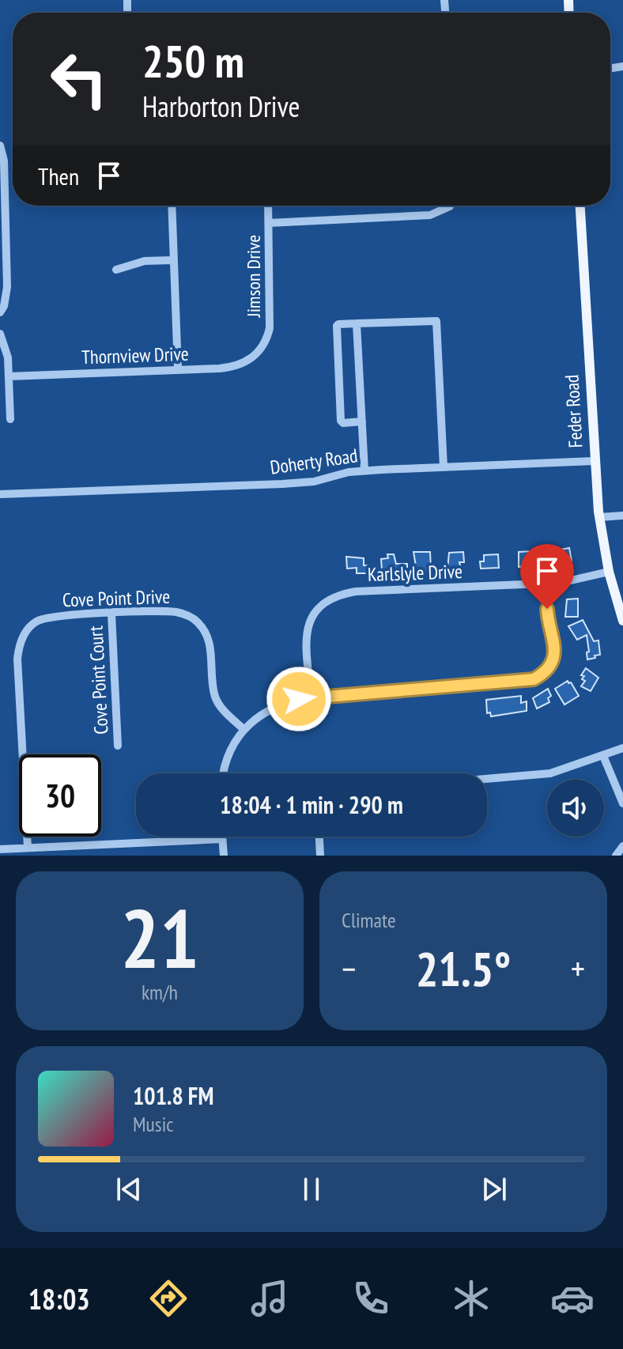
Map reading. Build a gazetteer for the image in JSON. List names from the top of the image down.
{
  "streets": {
    "main road": ["Feder Road"],
    "street": [
      "Jimson Drive",
      "Thornview Drive",
      "Doherty Road",
      "Karlslyle Drive",
      "Cove Point Drive",
      "Cove Point Court"
    ]
  },
  "crossings": [
    ["Jimson Drive", "Thornview Drive"],
    ["Feder Road", "Doherty Road"],
    ["Feder Road", "Karlslyle Drive"],
    ["Cove Point Drive", "Cove Point Court"]
  ],
  "page": {
    "turn": ["250 m", "Harborton Drive"],
    "then": "Then",
    "limit": "30",
    "trip": "18:04 · 1 min · 290 m",
    "tile": [
      ["21", "km/h"],
      "Climate"
    ],
    "heat": ["−", "21.5°", "+"],
    "song": ["101.8 FM", "Music"],
    "tabs": "18:03"
  }
}
